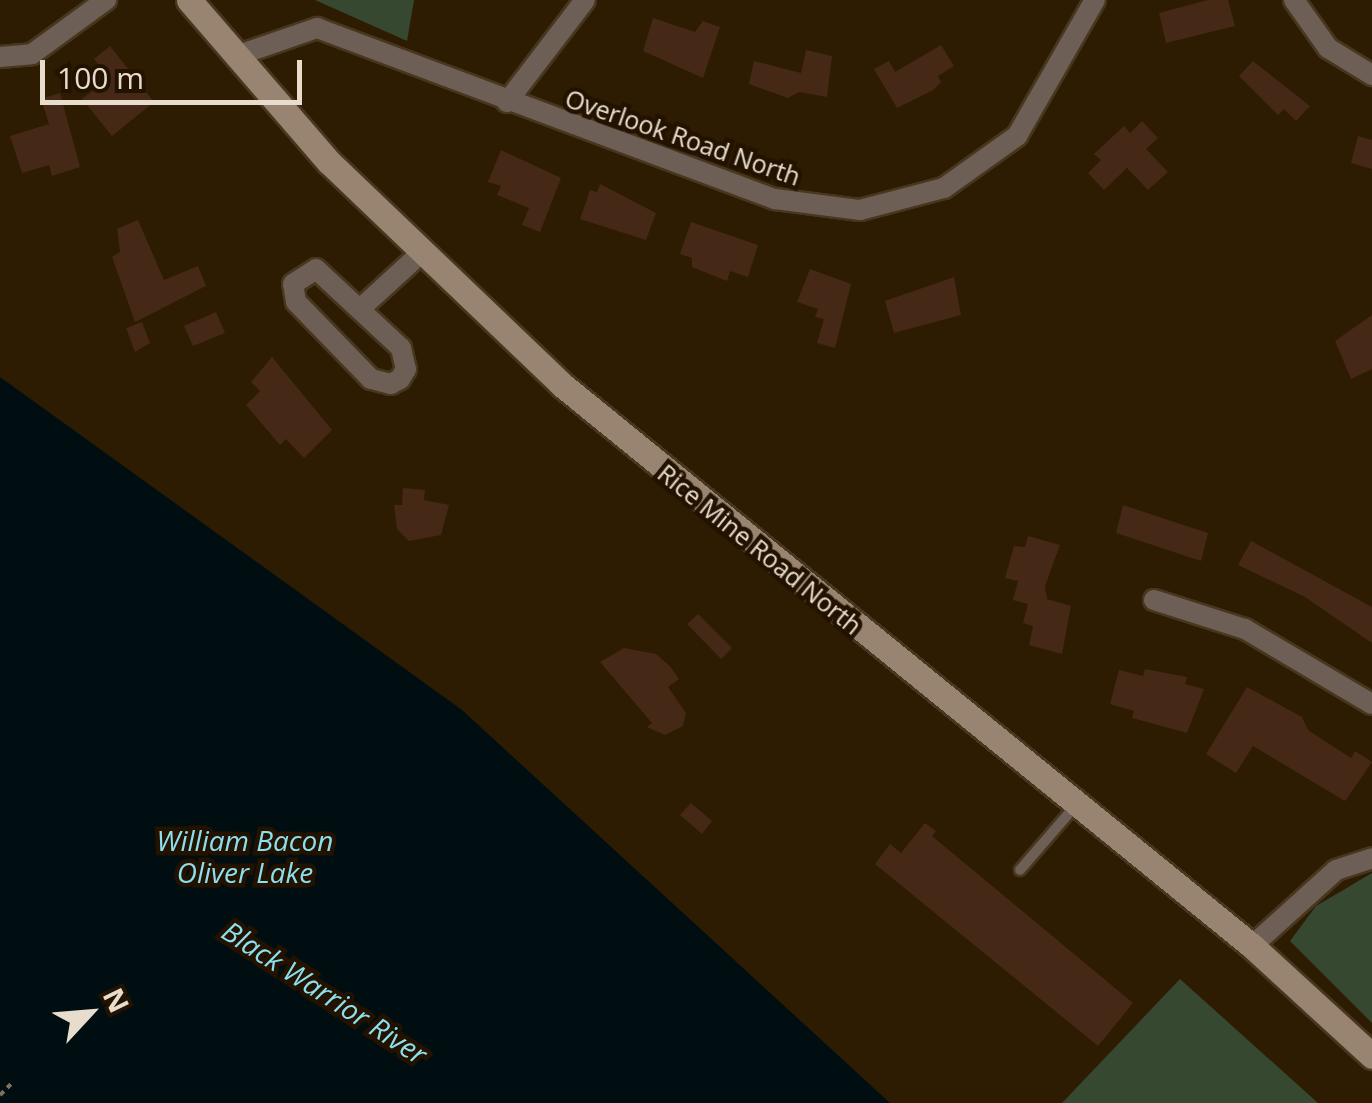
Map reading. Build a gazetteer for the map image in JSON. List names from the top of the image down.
{
  "streets": {
    "main road": ["Rice Mine Road North"],
    "street": ["Overlook Road North"]
  },
  "crossings": [
    ["Overlook Road North", "Rice Mine Road North"]
  ],
  "water": ["William Bacon Oliver Lake", "Black Warrior River"],
  "scale_bar": "100 m",
  "north": "top right"
}
